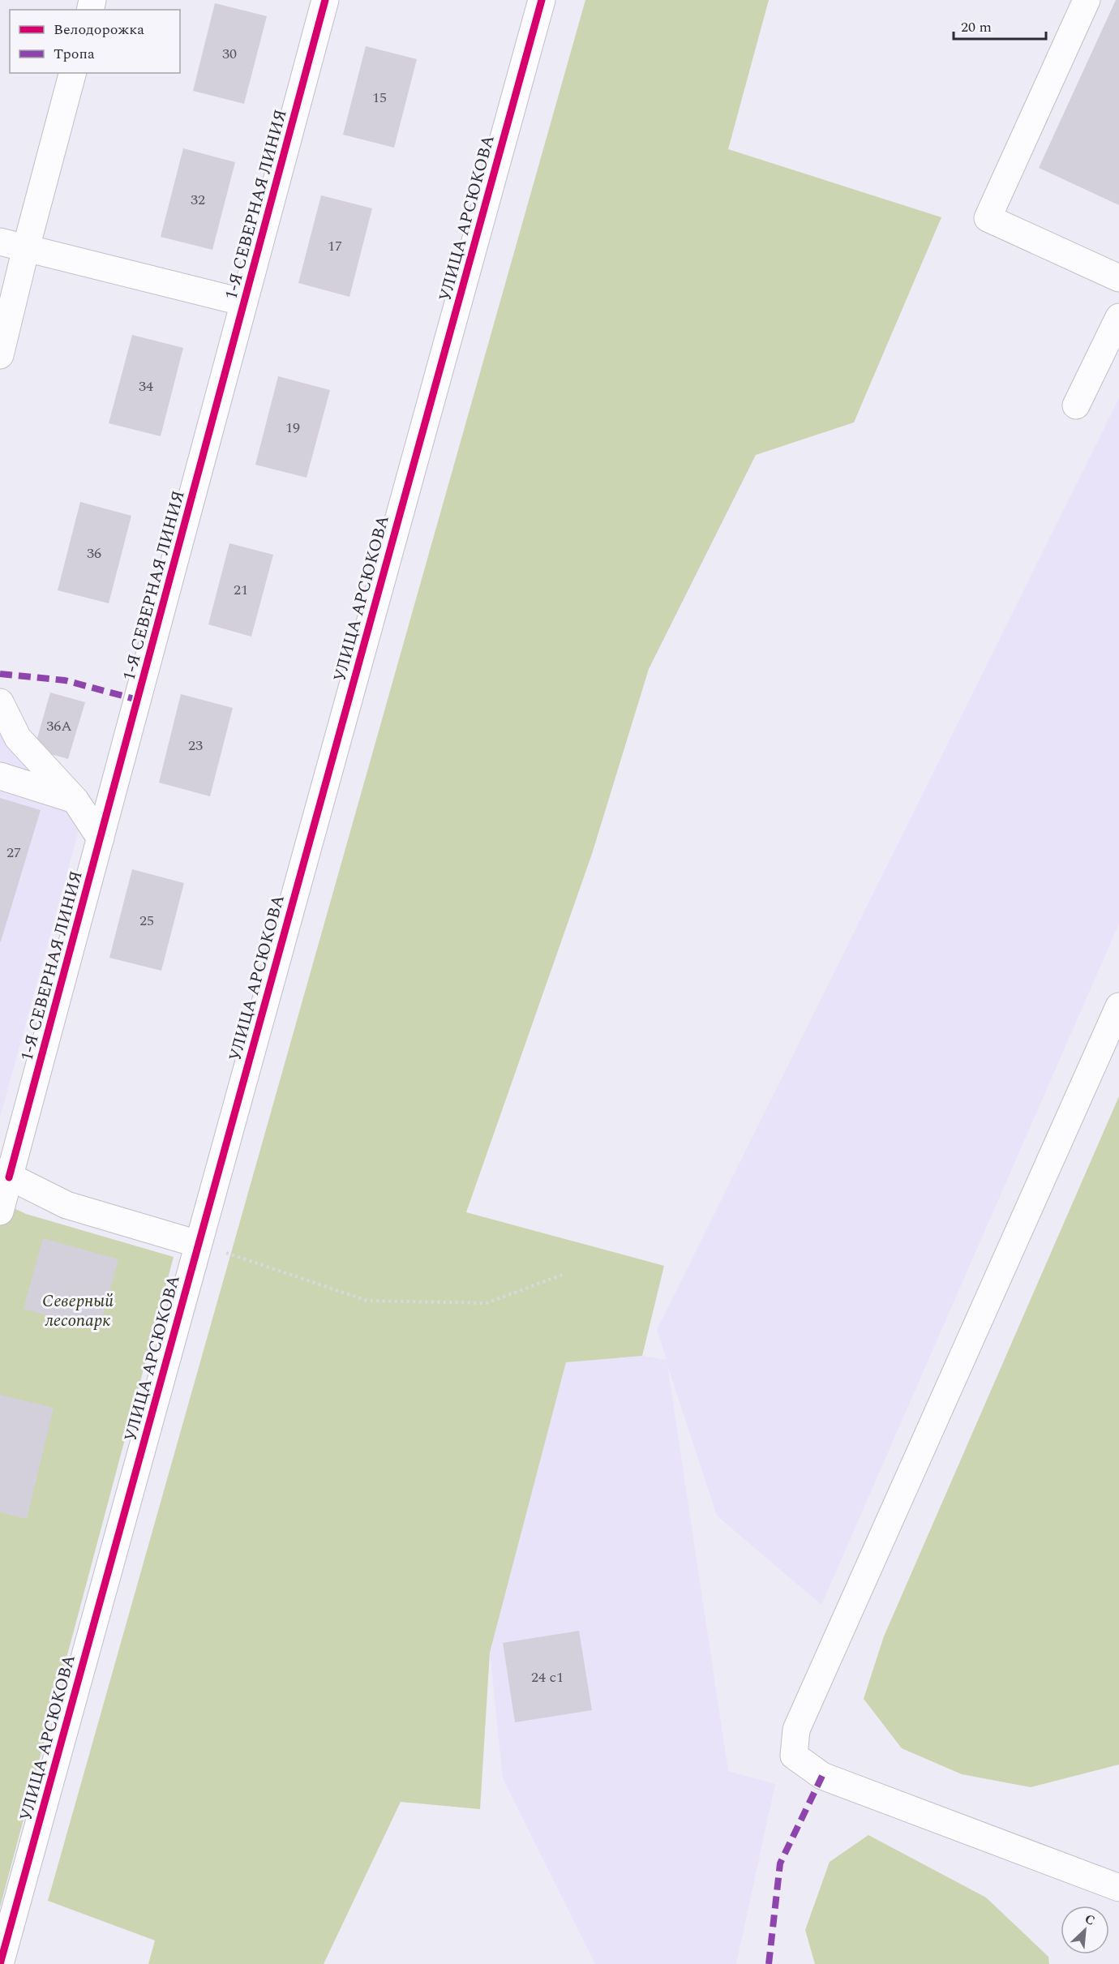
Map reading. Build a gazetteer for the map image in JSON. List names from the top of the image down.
{
  "streets": {
    "street": ["1-Я СЕВЕРНАЯ ЛИНИЯ", "УЛИЦА АРСЮКОВА"]
  },
  "parks": ["Северный лесопарк"],
  "house_numbers": [
    "30",
    "15",
    "32",
    "17",
    "34",
    "19",
    "36",
    "21",
    "36А",
    "23",
    "27",
    "25",
    "24 с1"
  ],
  "legend": ["Велодорожка", "Тропа"],
  "scale_bar": "20 m",
  "north": "top right"
}
